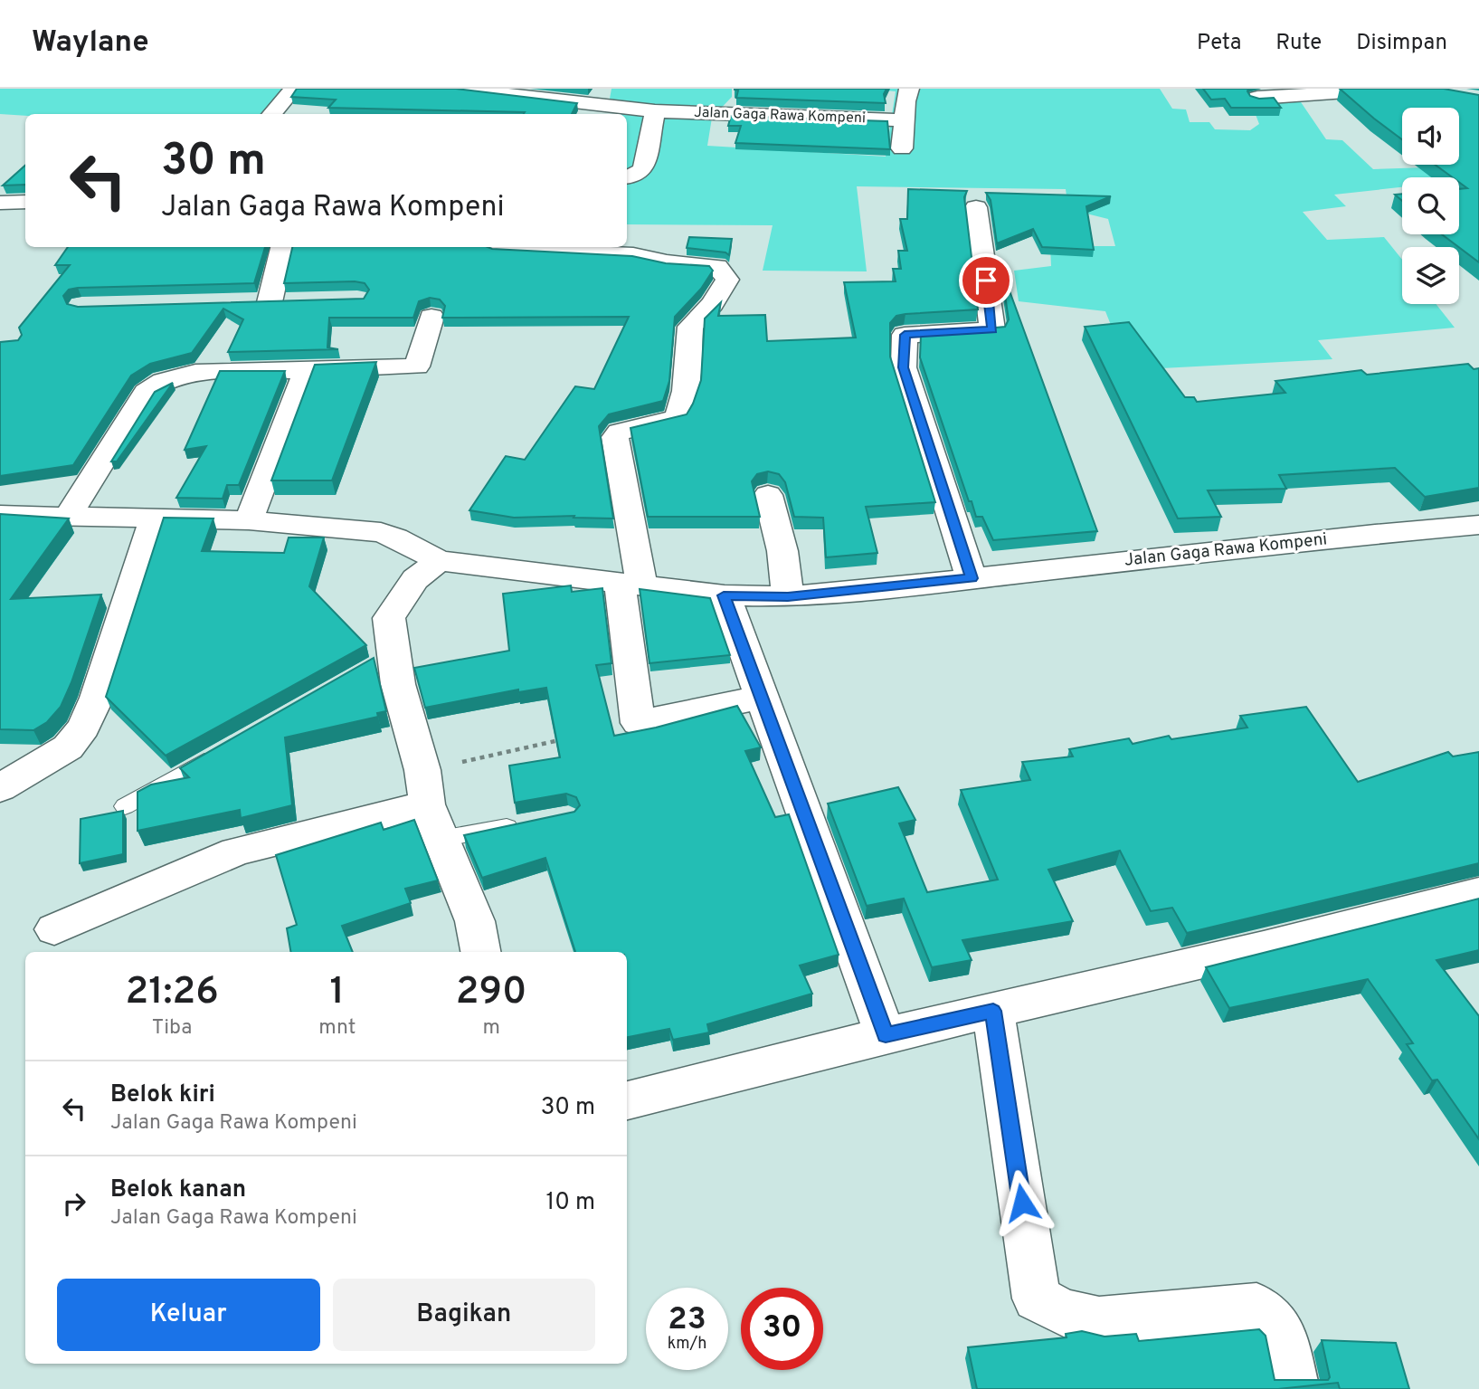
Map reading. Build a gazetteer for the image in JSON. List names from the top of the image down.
{
  "streets": {
    "street": ["Jalan Gaga Rawa Kompeni"]
  },
  "page": {
    "header": "Waylane",
    "nav": ["Peta", "Rute", "Disimpan"],
    "turn": ["30 m", "Jalan Gaga Rawa Kompeni"],
    "eta": [
      "21:26",
      "Tiba",
      "1",
      "mnt",
      "290",
      "m"
    ],
    "list": [
      {
        "name": "Belok kiri",
        "note": "Jalan Gaga Rawa Kompeni",
        "value": "30 m"
      },
      {
        "name": "Belok kanan",
        "note": "Jalan Gaga Rawa Kompeni",
        "value": "10 m"
      }
    ],
    "buttons": ["Keluar", "Bagikan"],
    "speed": "23 km/h",
    "limit": "30"
  }
}
